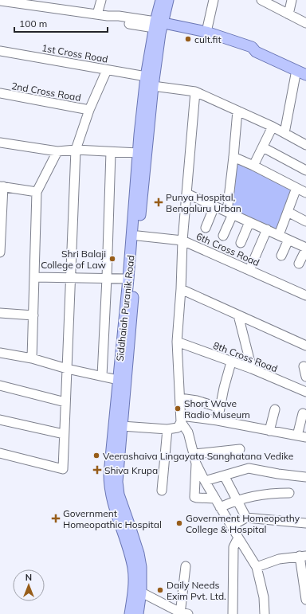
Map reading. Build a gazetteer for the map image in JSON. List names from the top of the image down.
{
  "streets": {
    "main road": ["Siddhaiah Puranik Road"],
    "street": [
      "1st Cross Road",
      "2nd Cross Road",
      "6th Cross Road",
      "8th Cross Road"
    ]
  },
  "crossings": [
    ["1st Cross Road", "Siddhaiah Puranik Road"],
    ["6th Cross Road", "Siddhaiah Puranik Road"]
  ],
  "places": {
    "other": [
      "cult.fit",
      "Shri Balaji College of Law",
      "Short Wave Radio Museum",
      "Veerashaiva Lingayata Sanghatana Vedike",
      "Government Homeopathy College & Hospital",
      "Daily Needs Exim Pvt. Ltd."
    ],
    "health": ["Punya Hospital, Bengaluru Urban", "Shiva Krupa", "Government Homeopathic Hospital"]
  },
  "scale_bar": "100 m",
  "north": "top"
}
